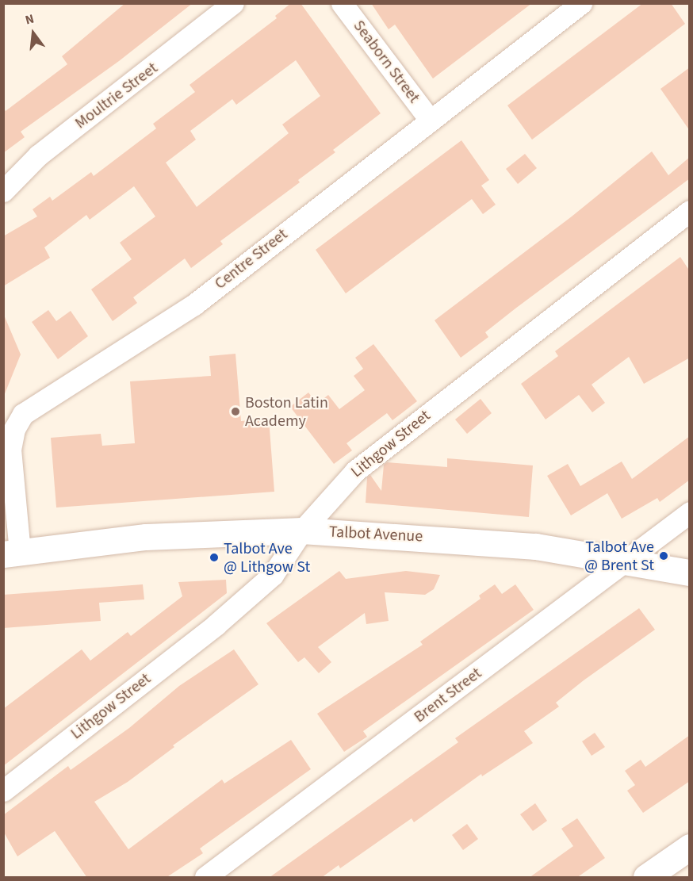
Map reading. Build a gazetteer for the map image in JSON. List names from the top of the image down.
{
  "streets": {
    "main road": ["Talbot Avenue"],
    "street": [
      "Seaborn Street",
      "Moultrie Street",
      "Centre Street",
      "Lithgow Street",
      "Brent Street"
    ]
  },
  "crossings": [
    ["Seaborn Street", "Centre Street"],
    ["Centre Street", "Talbot Avenue"],
    ["Lithgow Street", "Talbot Avenue"],
    ["Talbot Avenue", "Brent Street"]
  ],
  "places": ["Boston Latin Academy", "Talbot Ave @ Brent St", "Talbot Ave @ Lithgow St"],
  "north": "top"
}
